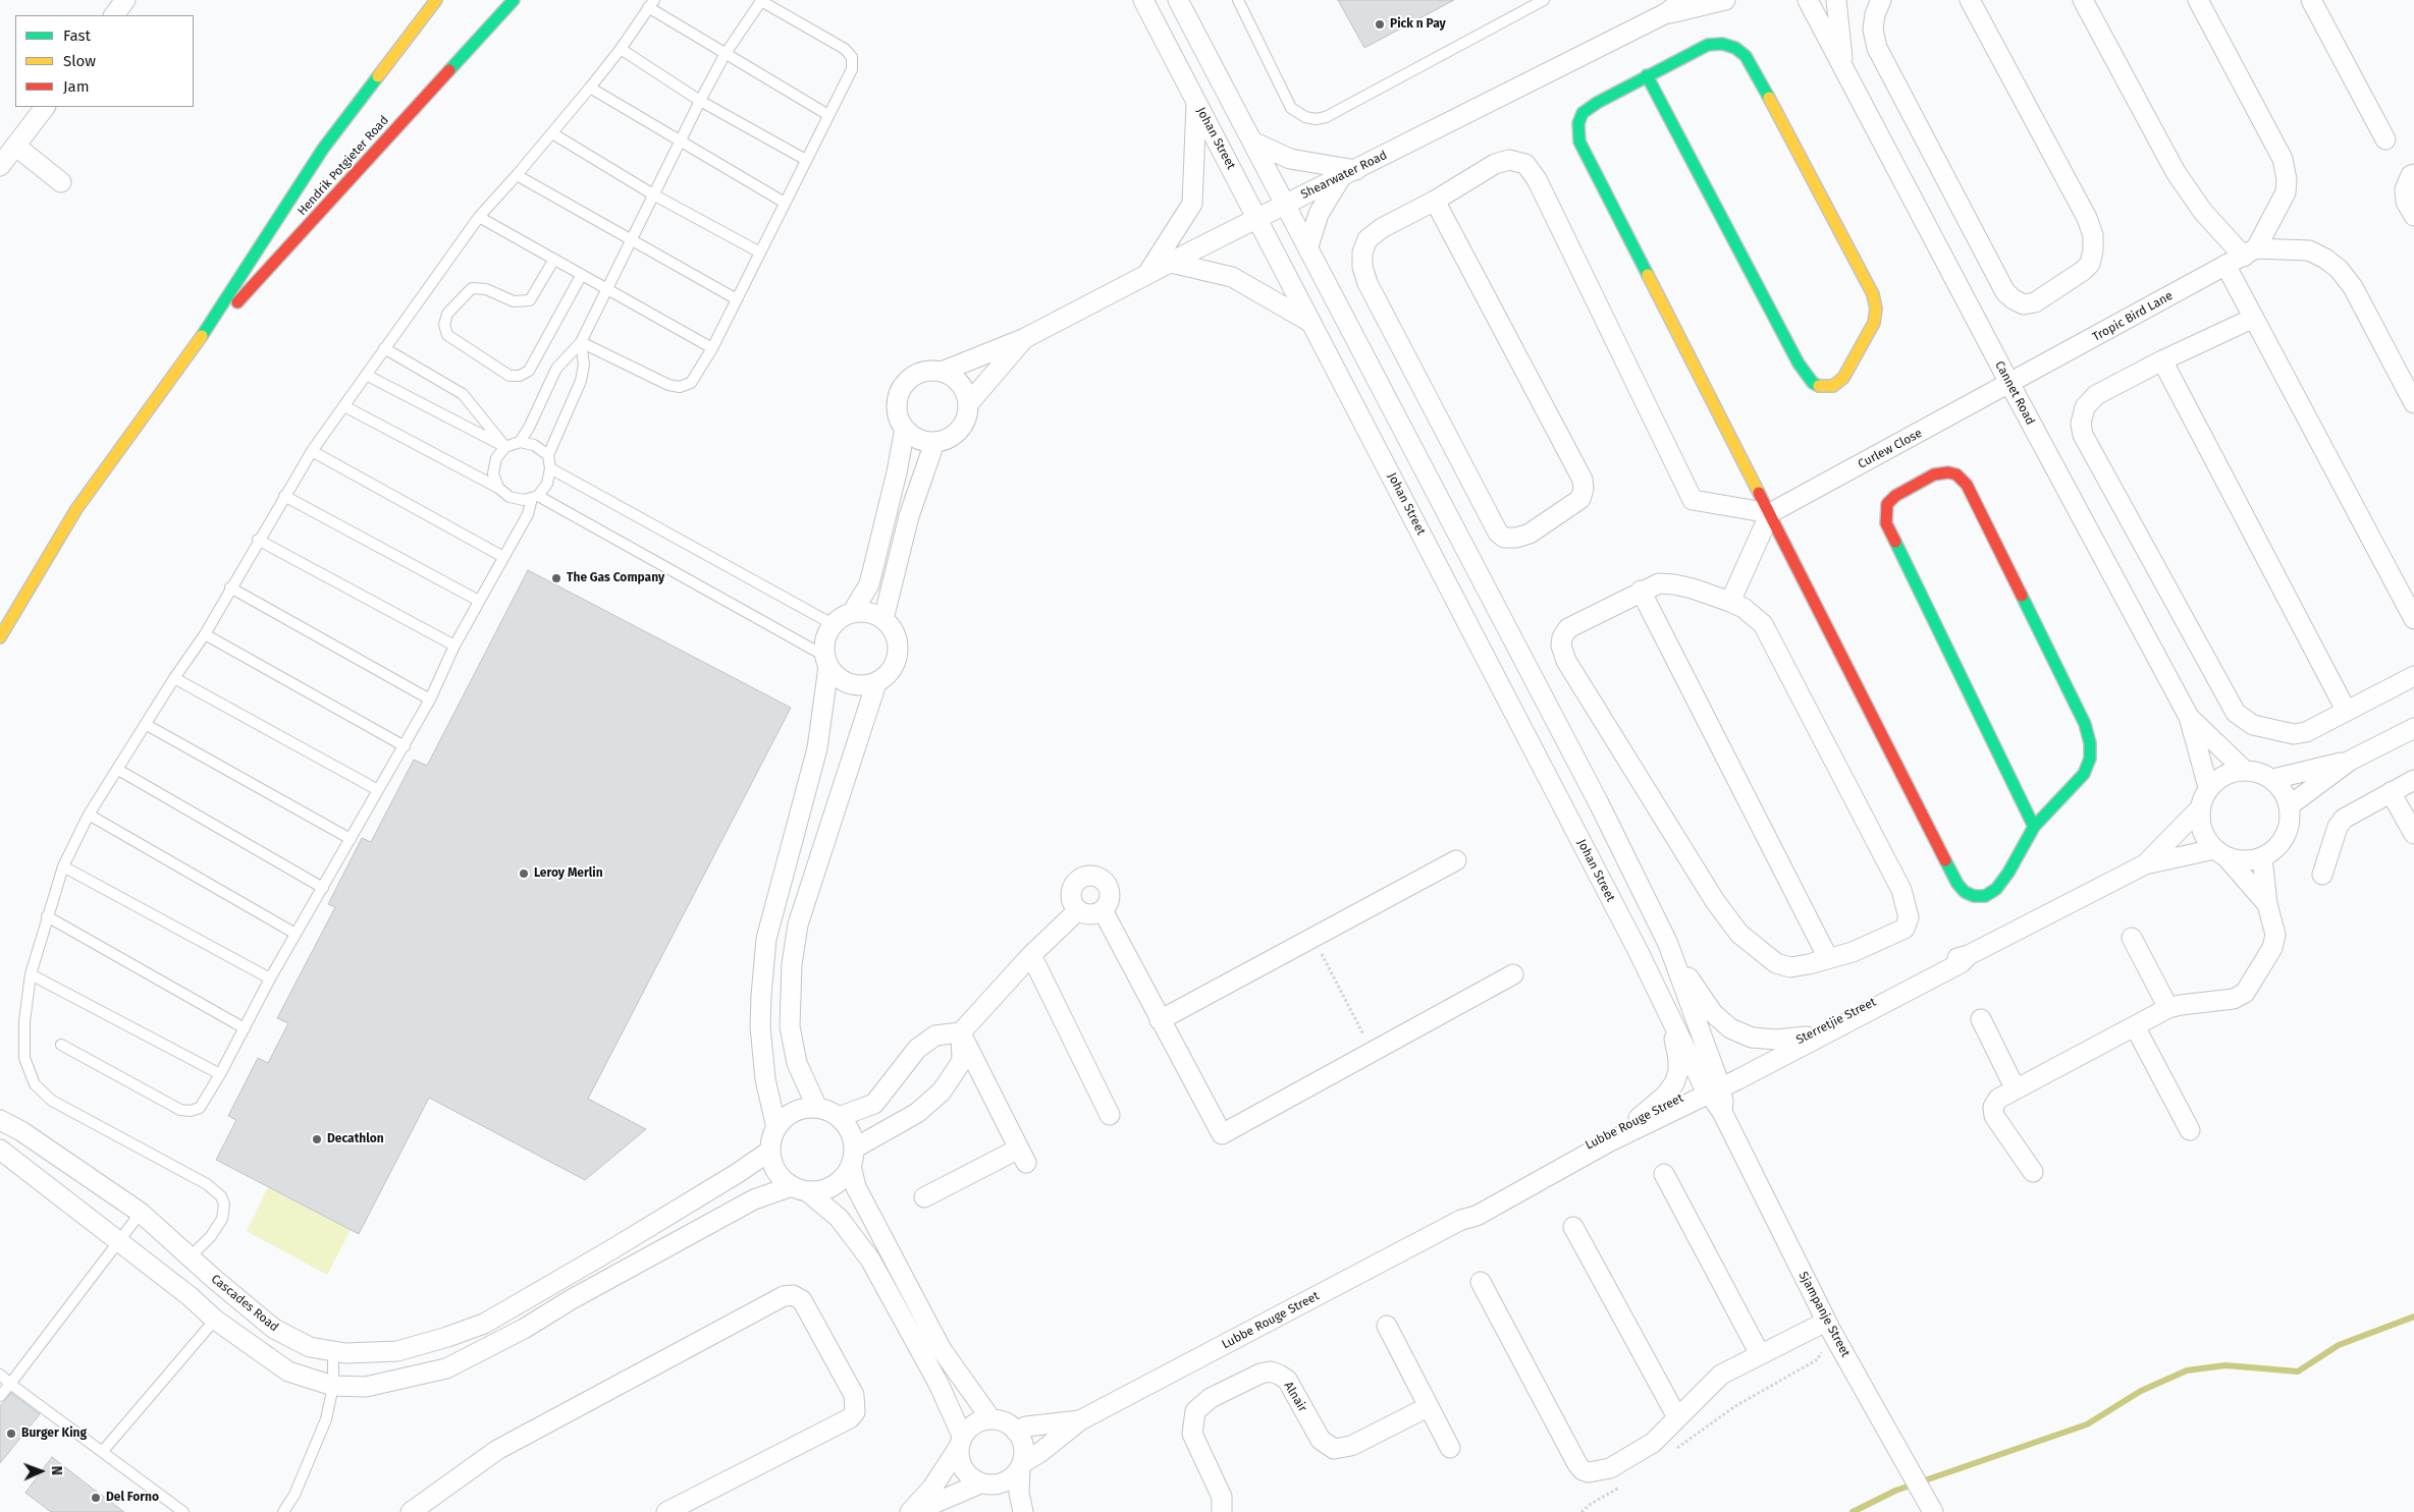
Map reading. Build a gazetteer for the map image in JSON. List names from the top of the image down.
{
  "streets": {
    "street": [
      "Johan Street",
      "Hendrik Potgieter Road",
      "Shearwater Road",
      "Tropic Bird Lane",
      "Cannet Road",
      "Curlew Close",
      "Sterretjie Street",
      "Lubbe Rouge Street",
      "Cascades Road",
      "Sjampanje Street",
      "Alnair"
    ]
  },
  "crossings": [
    ["Johan Street", "Shearwater Road"],
    ["Johan Street", "Sterretjie Street"],
    ["Johan Street", "Lubbe Rouge Street"],
    ["Johan Street", "Sjampanje Street"],
    ["Tropic Bird Lane", "Cannet Road"],
    ["Tropic Bird Lane", "Curlew Close"],
    ["Cannet Road", "Curlew Close"],
    ["Cannet Road", "Sterretjie Street"],
    ["Sterretjie Street", "Lubbe Rouge Street"],
    ["Sterretjie Street", "Sjampanje Street"],
    ["Lubbe Rouge Street", "Sjampanje Street"]
  ],
  "places": [
    "Pick n Pay",
    "The Gas Company",
    "Leroy Merlin",
    "Decathlon",
    "Burger King",
    "Del Forno"
  ],
  "legend": ["Fast", "Slow", "Jam"],
  "north": "right"
}
